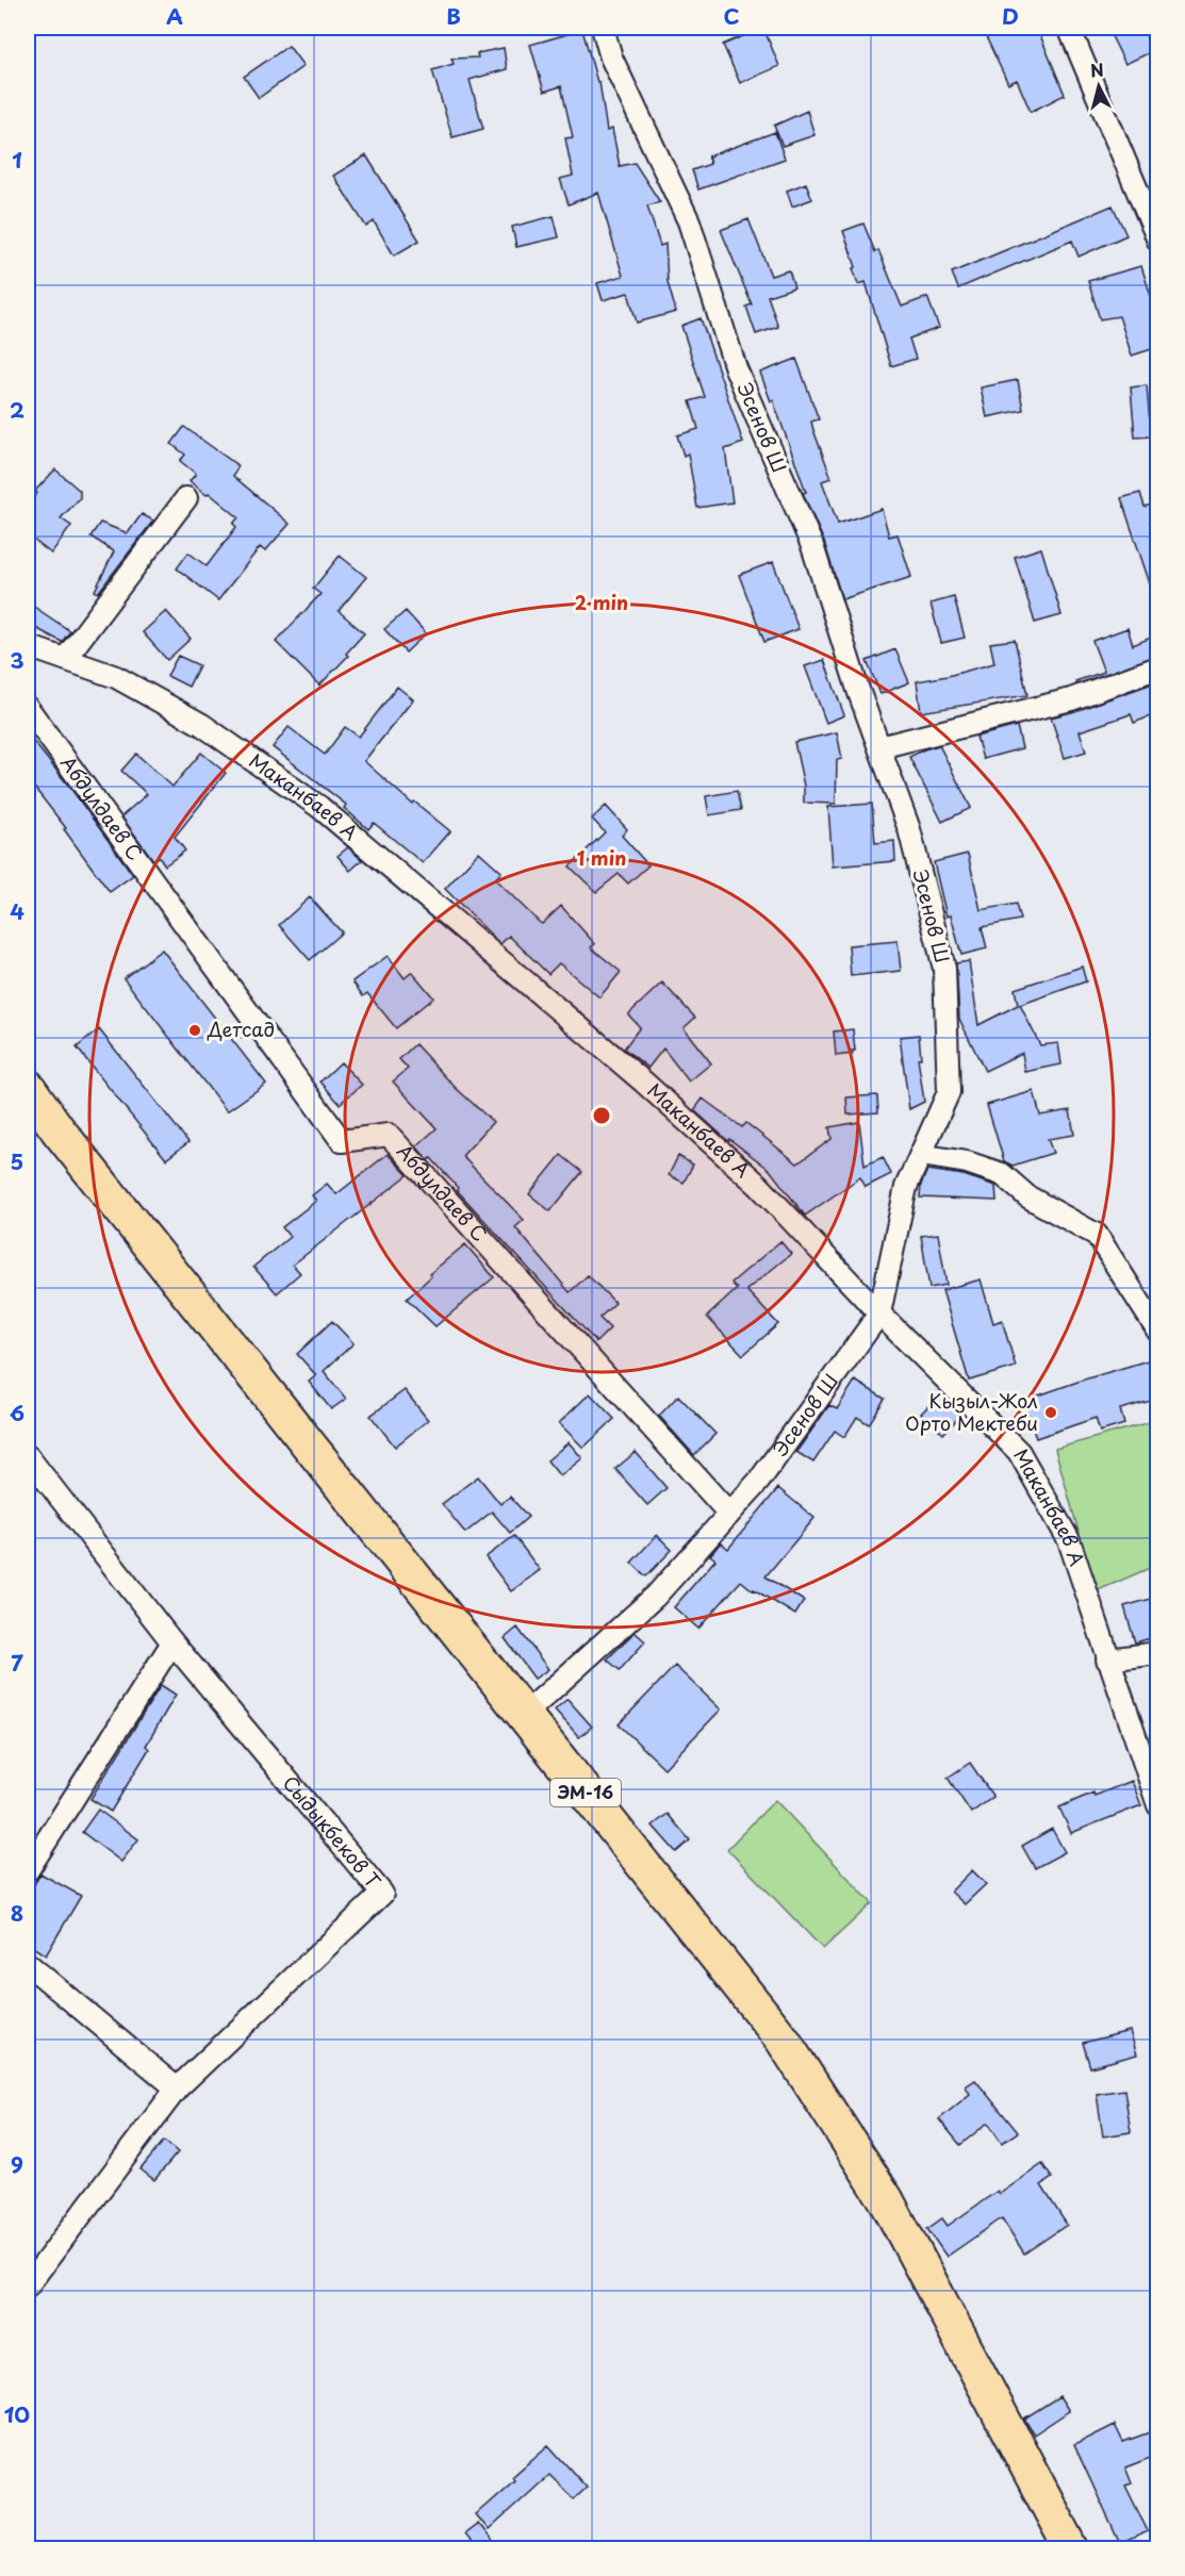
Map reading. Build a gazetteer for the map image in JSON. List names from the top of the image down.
{
  "streets": {
    "highway": ["ЭМ-16"],
    "street": [
      "Эсенов Ш",
      "Маканбаев А",
      "Абдулдаев С",
      "Сыдыкбеков Т"
    ]
  },
  "crossings": [
    ["Эсенов Ш", "Маканбаев А"],
    ["Эсенов Ш", "Абдулдаев С"],
    ["Эсенов Ш", "ЭМ-16"]
  ],
  "places": ["Детсад", "Кызыл-Жол Орто Мектеби"],
  "north": "top",
  "grid": {
    "columns": [
      "A",
      "B",
      "C",
      "D"
    ],
    "rows": [
      "1",
      "2",
      "3",
      "4",
      "5",
      "6",
      "7",
      "8",
      "9",
      "10"
    ]
  },
  "rings": ["2 min", "1 min"]
}
